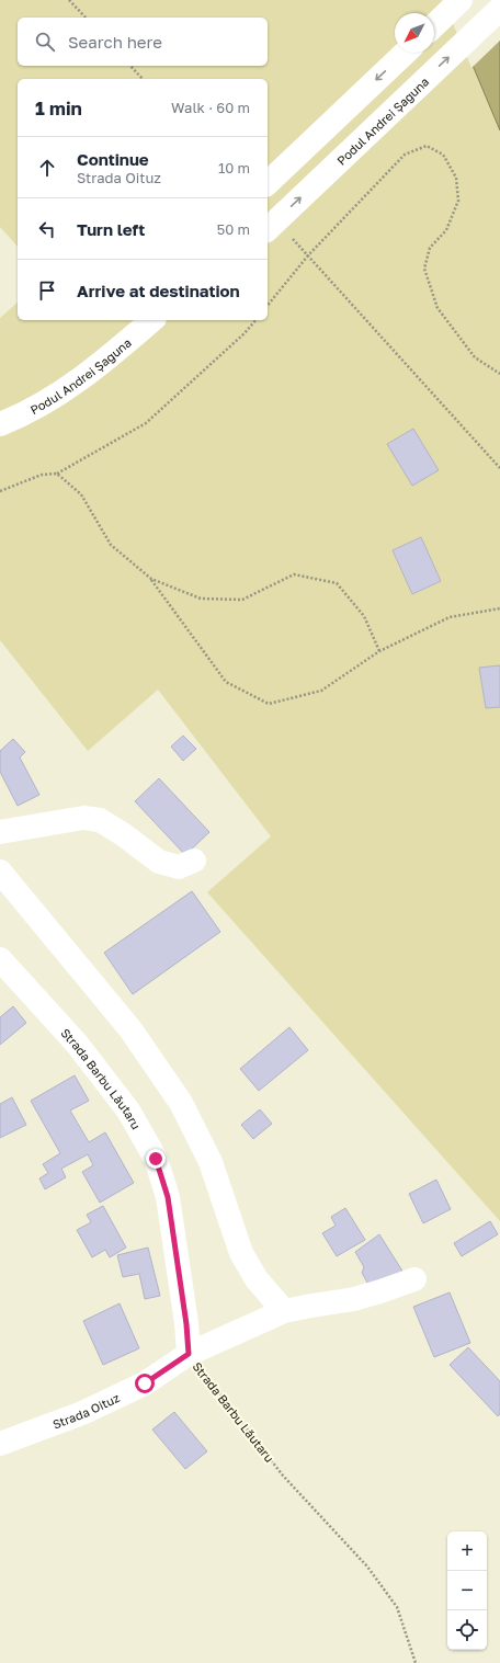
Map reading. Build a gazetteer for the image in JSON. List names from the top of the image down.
{
  "streets": {
    "street": ["Podul Andrei Șaguna", "Strada Barbu Lăutaru", "Strada Oituz"]
  },
  "crossings": [
    ["Strada Barbu Lăutaru", "Strada Oituz"]
  ],
  "north": "bottom left",
  "page": {
    "search": "Search here",
    "heading": ["1 min", "Walk · 60 m"],
    "list": [
      ["Continue", "Strada Oituz", "10 m"],
      ["Turn left", "50 m"],
      "Arrive at destination"
    ],
    "map_buttons": ["+", "−"]
  }
}
